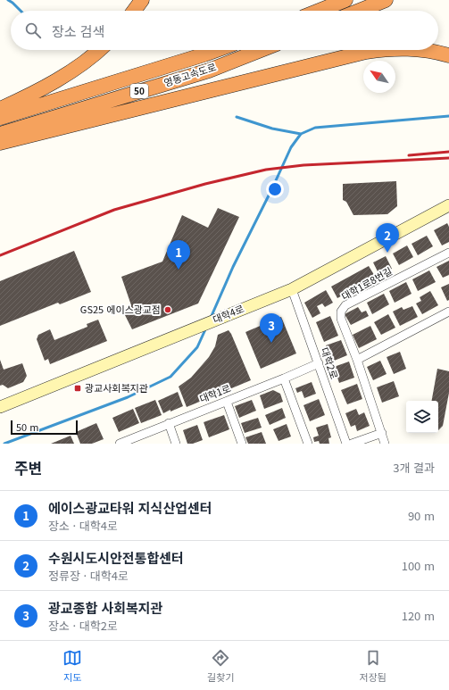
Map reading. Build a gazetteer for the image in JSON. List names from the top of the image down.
{
  "streets": {
    "highway": ["영동고속도로", "50"],
    "street": [
      "대학1로8번길",
      "대학4로",
      "대학2로",
      "대학1로"
    ]
  },
  "crossings": [
    ["대학4로", "대학2로"],
    ["대학2로", "대학1로"]
  ],
  "places": {
    "other": ["GS25 에이스광교점"],
    "transit": ["광교사회복지관"]
  },
  "scale_bar": "50 m",
  "north": "top left",
  "page": {
    "search": "장소 검색",
    "pins": ["2", "1", "3"],
    "scale": "50 m",
    "heading": ["주변", "3개 결과"],
    "list": [
      {
        "mark": "1",
        "name": "에이스광교타워 지식산업센터",
        "note": "장소 · 대학4로",
        "value": "90 m"
      },
      {
        "mark": "2",
        "name": "수원시도시안전통합센터",
        "note": "정류장 · 대학4로",
        "value": "100 m"
      },
      {
        "mark": "3",
        "name": "광교종합 사회복지관",
        "note": "장소 · 대학2로",
        "value": "120 m"
      }
    ],
    "nav": ["지도", "길찾기", "저장됨"]
  }
}
